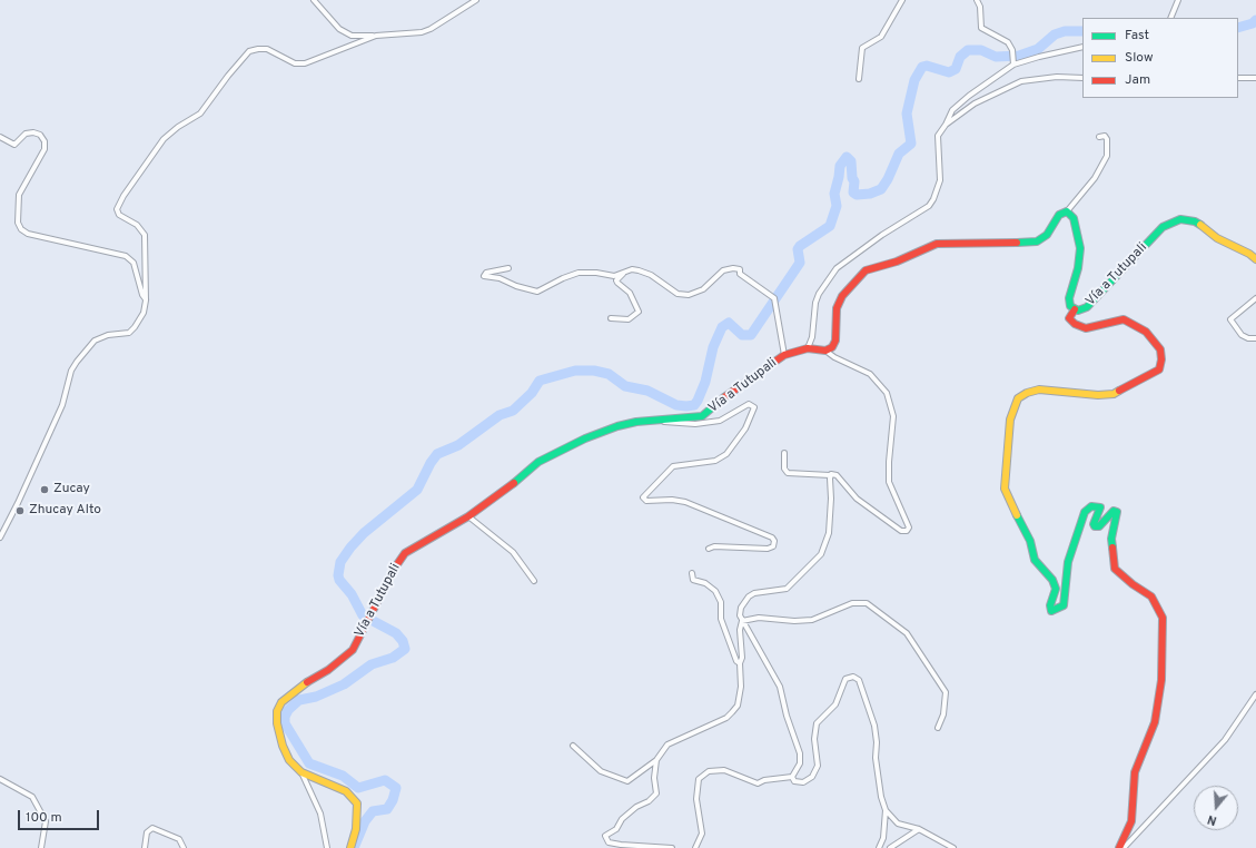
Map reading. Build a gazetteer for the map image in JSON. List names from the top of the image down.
{
  "streets": {
    "street": ["Vía a Tutupali"]
  },
  "places": ["Zucay", "Zhucay Alto"],
  "legend": ["Fast", "Slow", "Jam"],
  "scale_bar": "100 m",
  "north": "bottom"
}
